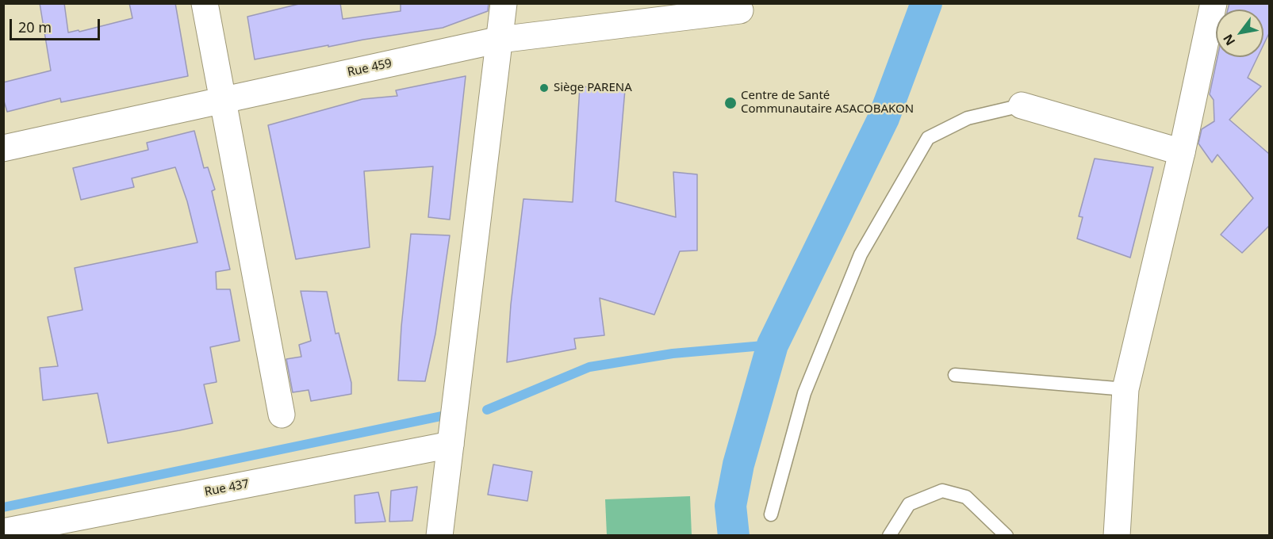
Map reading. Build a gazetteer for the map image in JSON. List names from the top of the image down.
{
  "streets": {
    "street": ["Rue 459", "Rue 437"]
  },
  "places": ["Siège PARENA", "Centre de Santé Communautaire ASACOBAKON"],
  "scale_bar": "20 m",
  "north": "bottom left"
}
